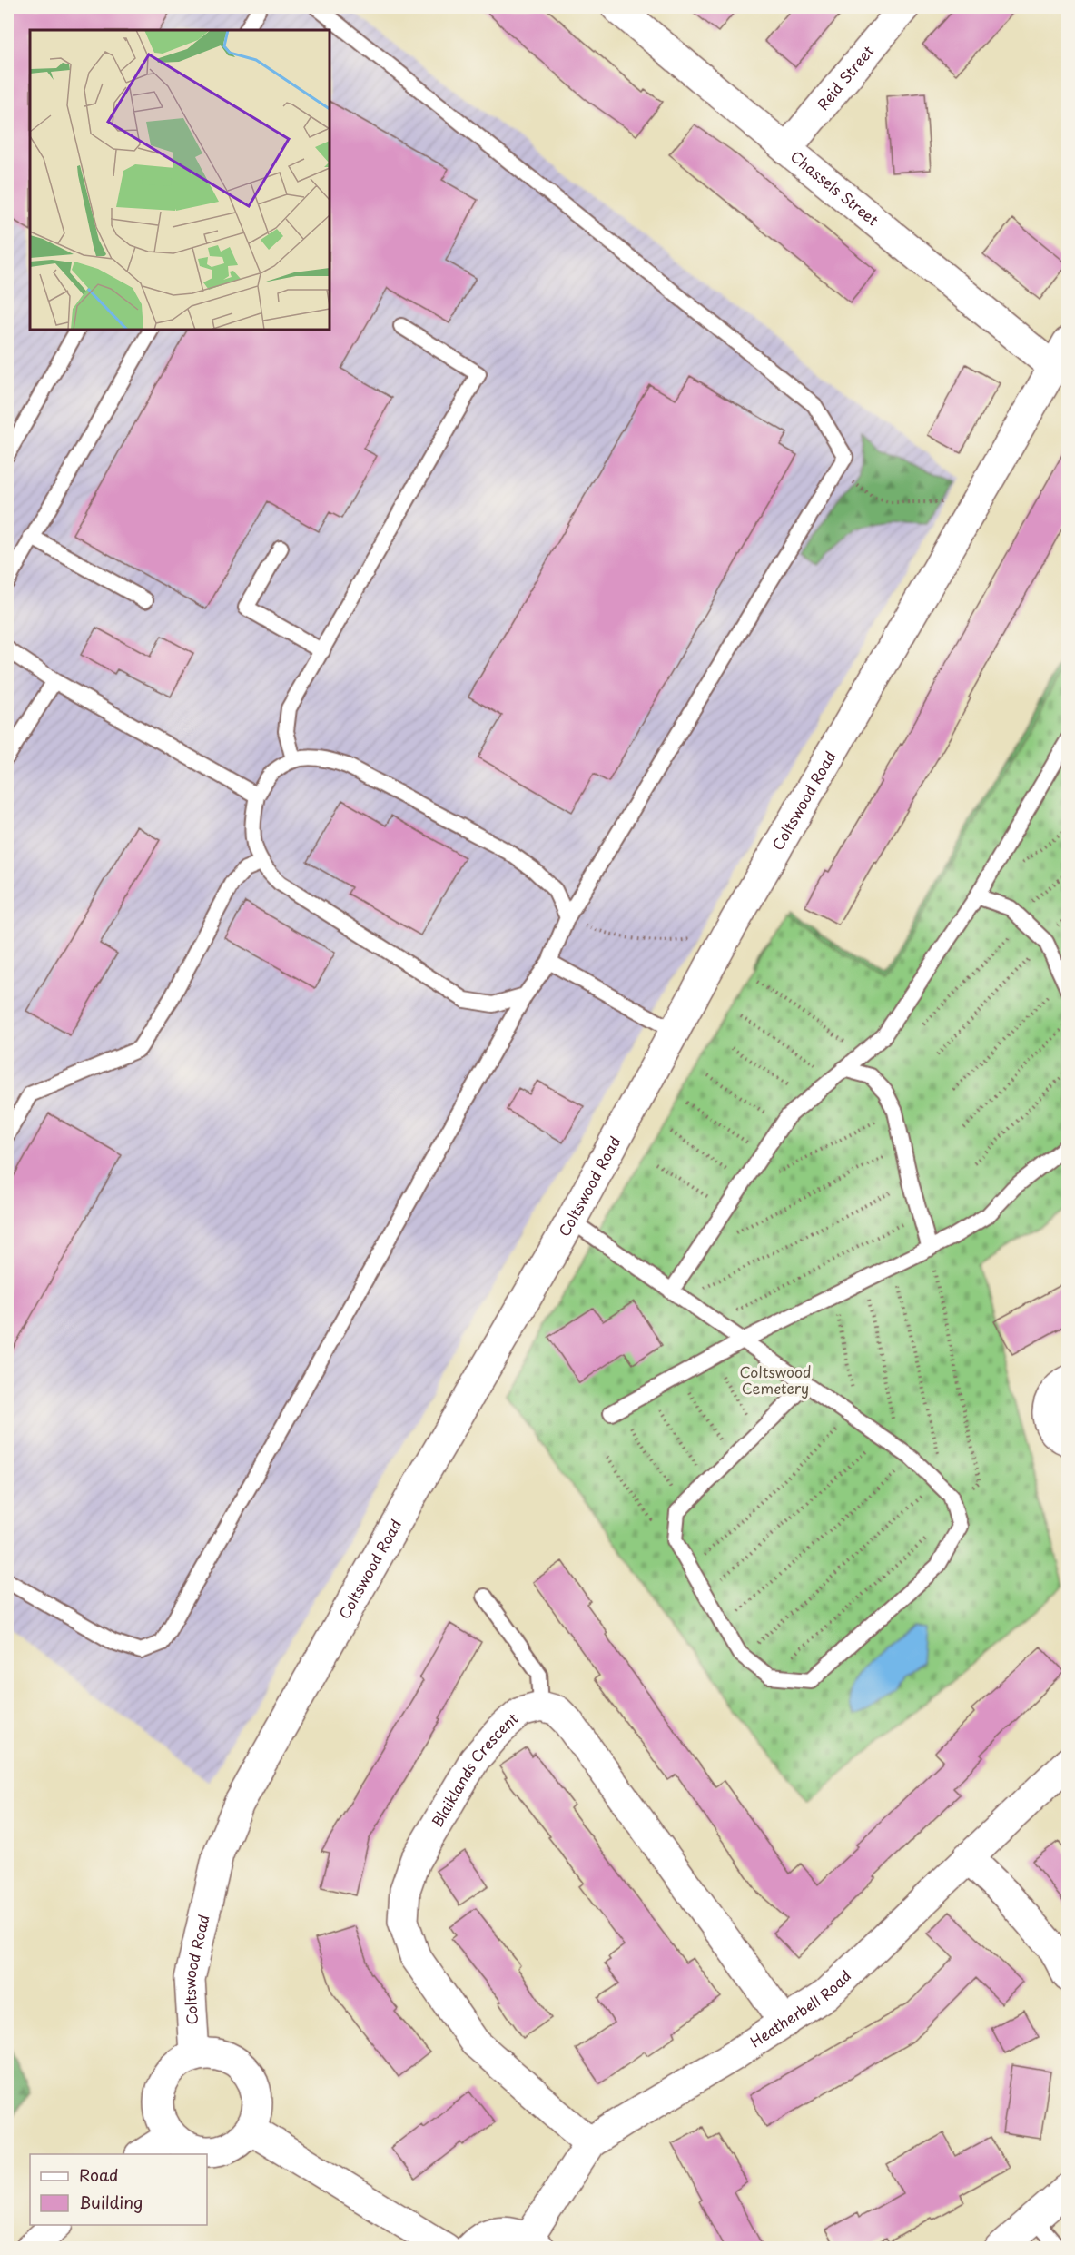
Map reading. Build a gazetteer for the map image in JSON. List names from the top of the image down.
{
  "streets": {
    "street": [
      "Reid Street",
      "Chassels Street",
      "Coltswood Road",
      "Blaiklands Crescent",
      "Heatherbell Road"
    ]
  },
  "crossings": [
    ["Reid Street", "Chassels Street"],
    ["Chassels Street", "Coltswood Road"],
    ["Blaiklands Crescent", "Heatherbell Road"]
  ],
  "parks": ["Coltswood Cemetery"],
  "legend": ["Road", "Building"]
}
